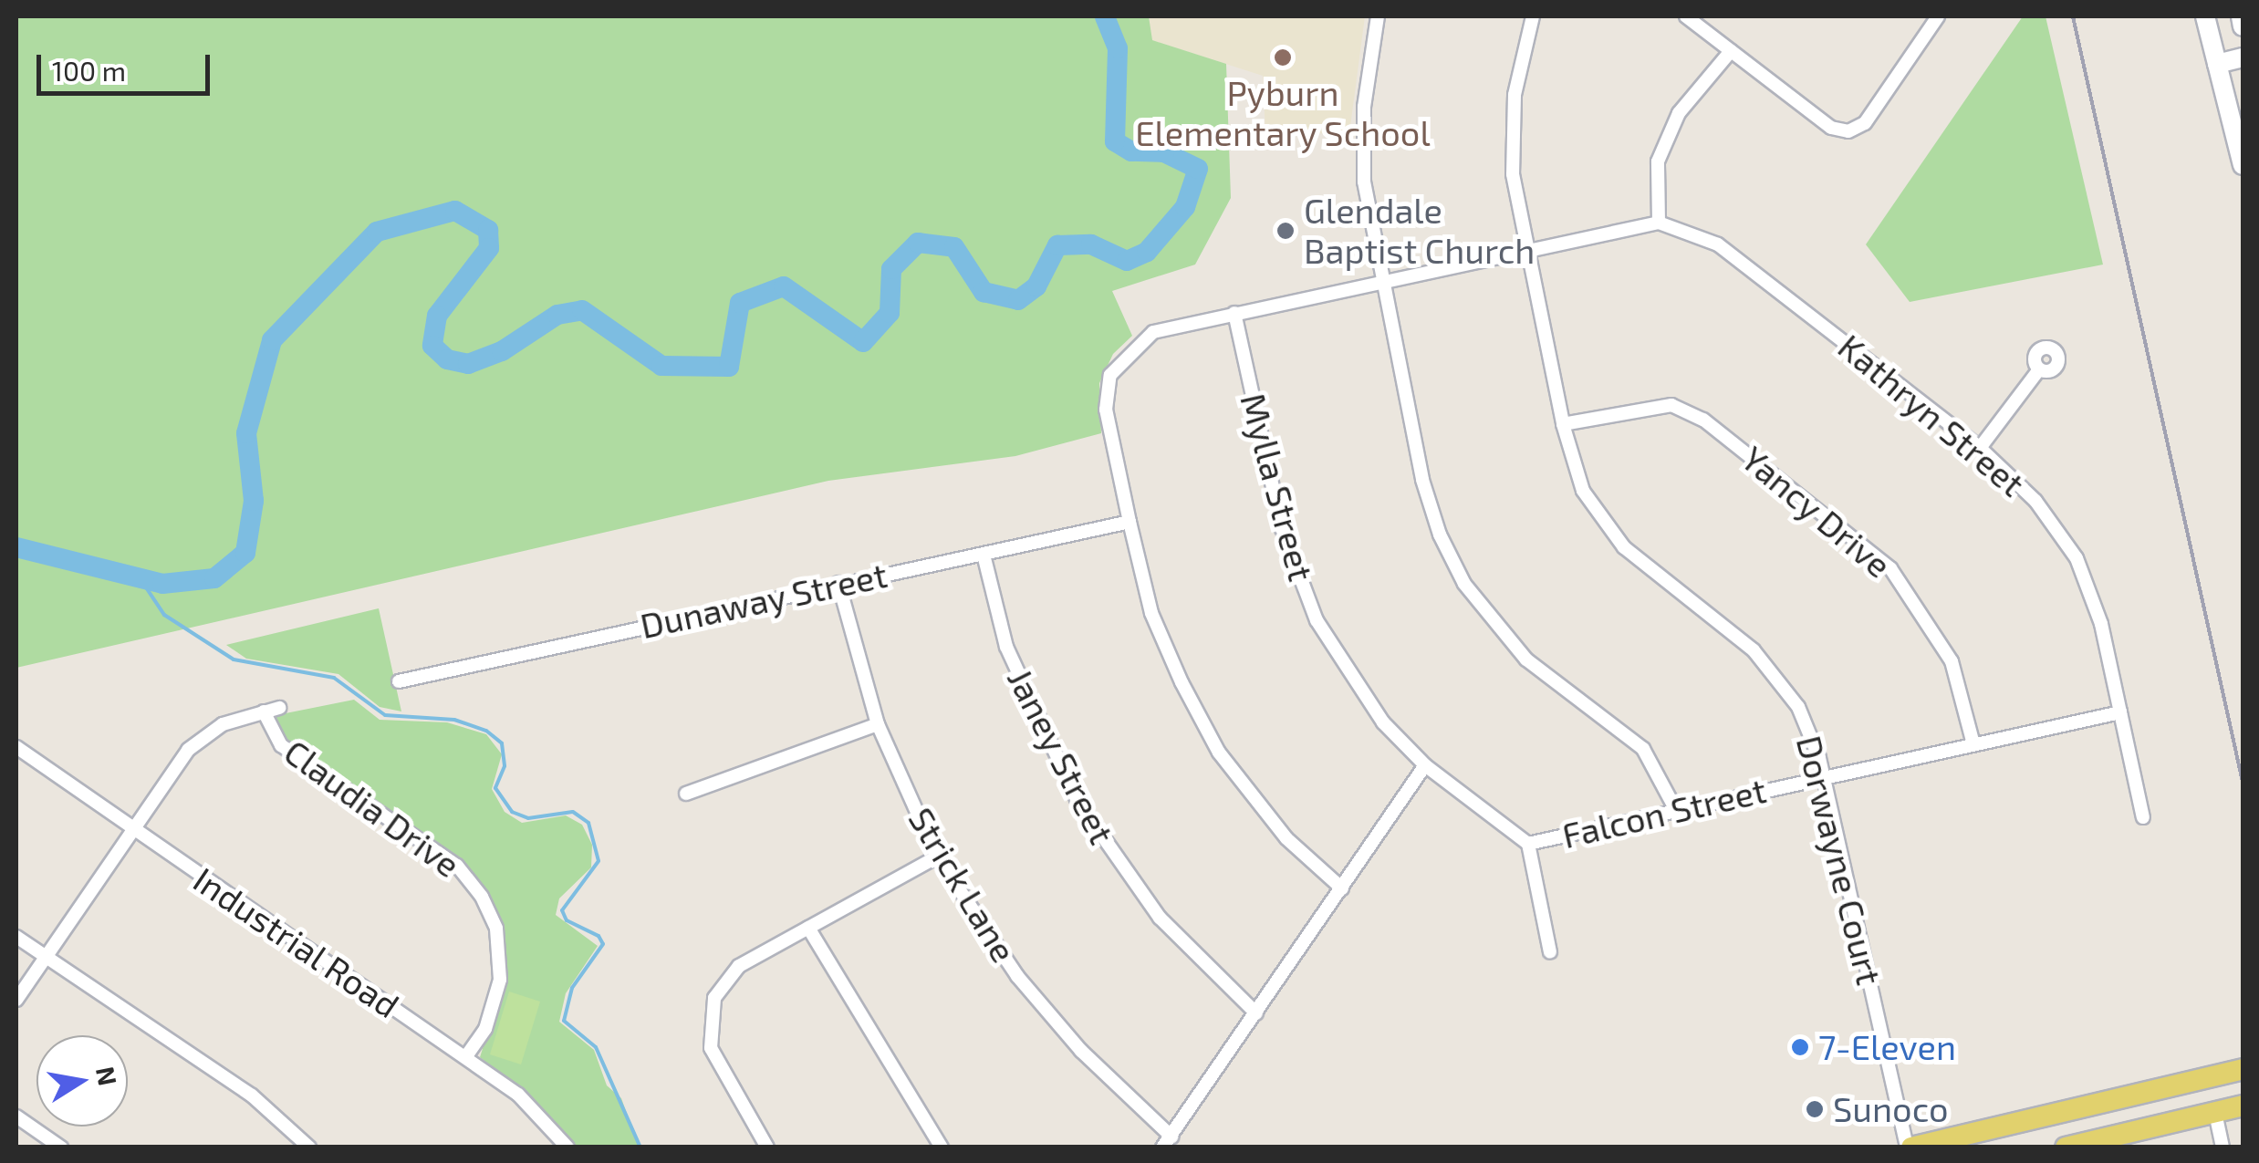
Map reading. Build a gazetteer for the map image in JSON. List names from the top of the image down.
{
  "streets": {
    "street": [
      "Kathryn Street",
      "Mylla Street",
      "Yancy Drive",
      "Dunaway Street",
      "Janey Street",
      "Claudia Drive",
      "Falcon Street",
      "Dorwayne Court",
      "Strick Lane",
      "Industrial Road"
    ]
  },
  "crossings": [
    ["Kathryn Street", "Falcon Street"],
    ["Mylla Street", "Falcon Street"],
    ["Yancy Drive", "Falcon Street"],
    ["Yancy Drive", "Dorwayne Court"],
    ["Dunaway Street", "Janey Street"],
    ["Dunaway Street", "Strick Lane"],
    ["Claudia Drive", "Industrial Road"],
    ["Falcon Street", "Dorwayne Court"]
  ],
  "places": [
    "Pyburn Elementary School",
    "Glendale Baptist Church",
    "7-Eleven",
    "Sunoco"
  ],
  "scale_bar": "100 m",
  "north": "right"
}
